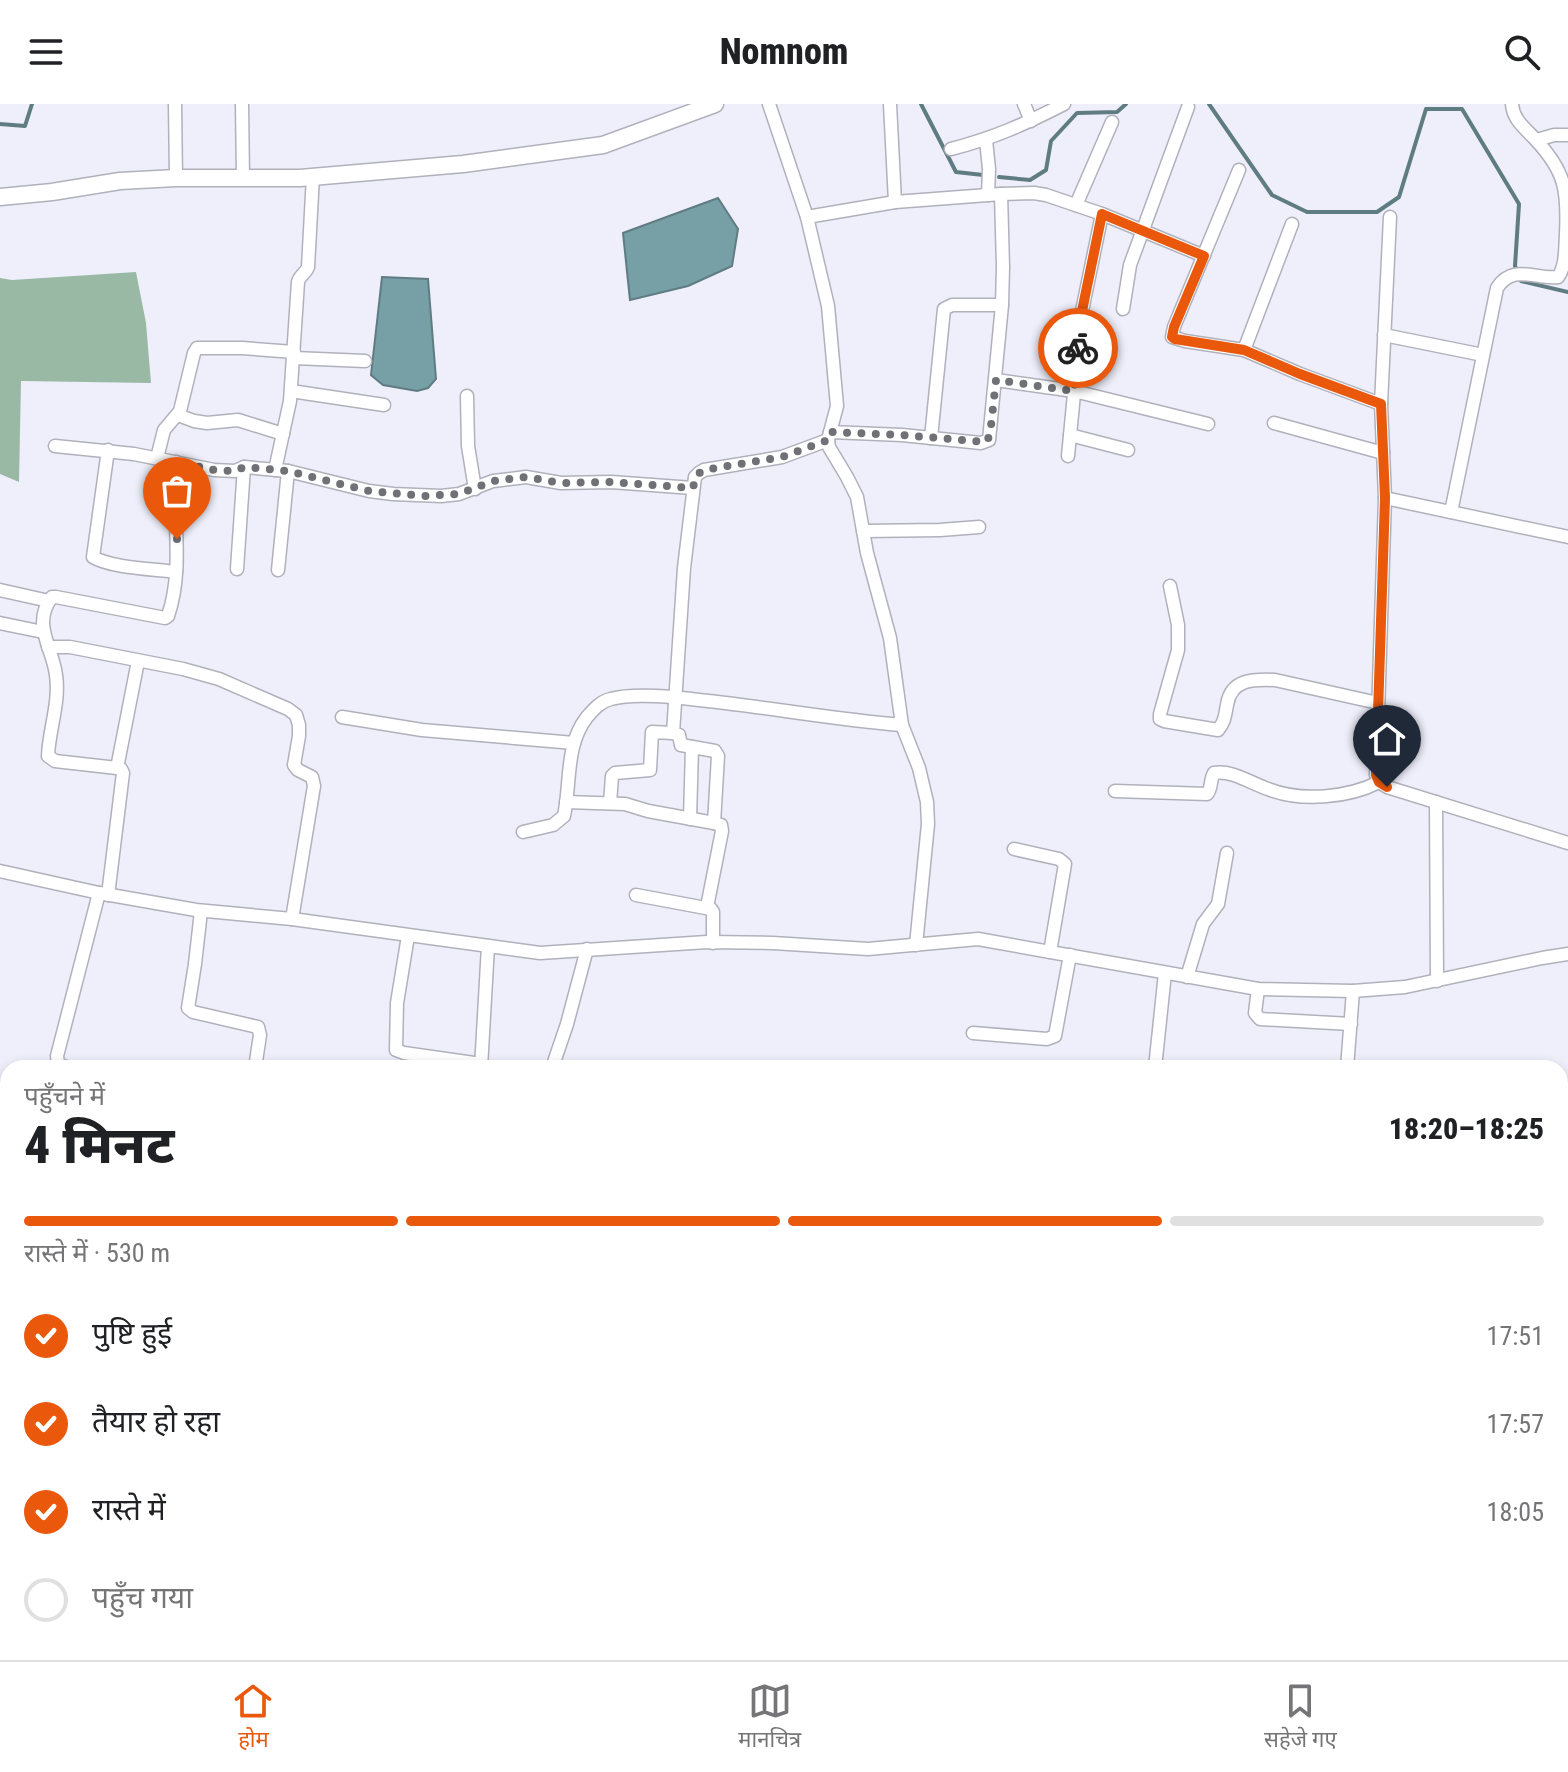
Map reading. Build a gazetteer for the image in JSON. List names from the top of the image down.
{
  "page": {
    "header": "Nomnom",
    "heading": ["4 मिनट", "पहुँचने में", "18:20–18:25"],
    "bar": "रास्ते में · 530 m",
    "list": [
      ["पुष्टि हुई", "17:51"],
      ["तैयार हो रहा", "17:57"],
      ["रास्ते में", "18:05"],
      "पहुँच गया"
    ],
    "tabs": ["होम", "मानचित्र", "सहेजे गए"]
  }
}
